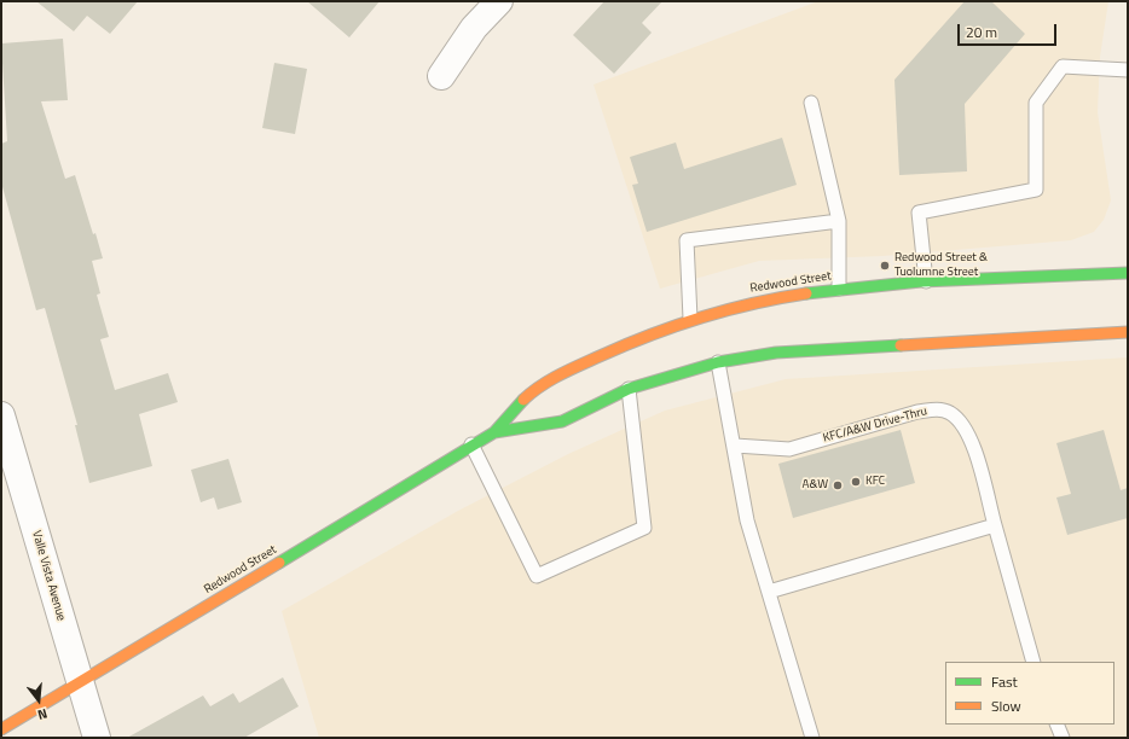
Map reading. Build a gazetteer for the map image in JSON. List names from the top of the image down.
{
  "streets": {
    "main road": ["Redwood Street"],
    "street": ["Valle Vista Avenue"],
    "lane": ["KFC/A&W Drive-Thru"]
  },
  "crossings": [
    ["Redwood Street", "Valle Vista Avenue"]
  ],
  "places": ["Redwood Street & Tuolumne Street", "KFC", "A&W"],
  "legend": ["Fast", "Slow"],
  "scale_bar": "20 m",
  "north": "bottom"
}
